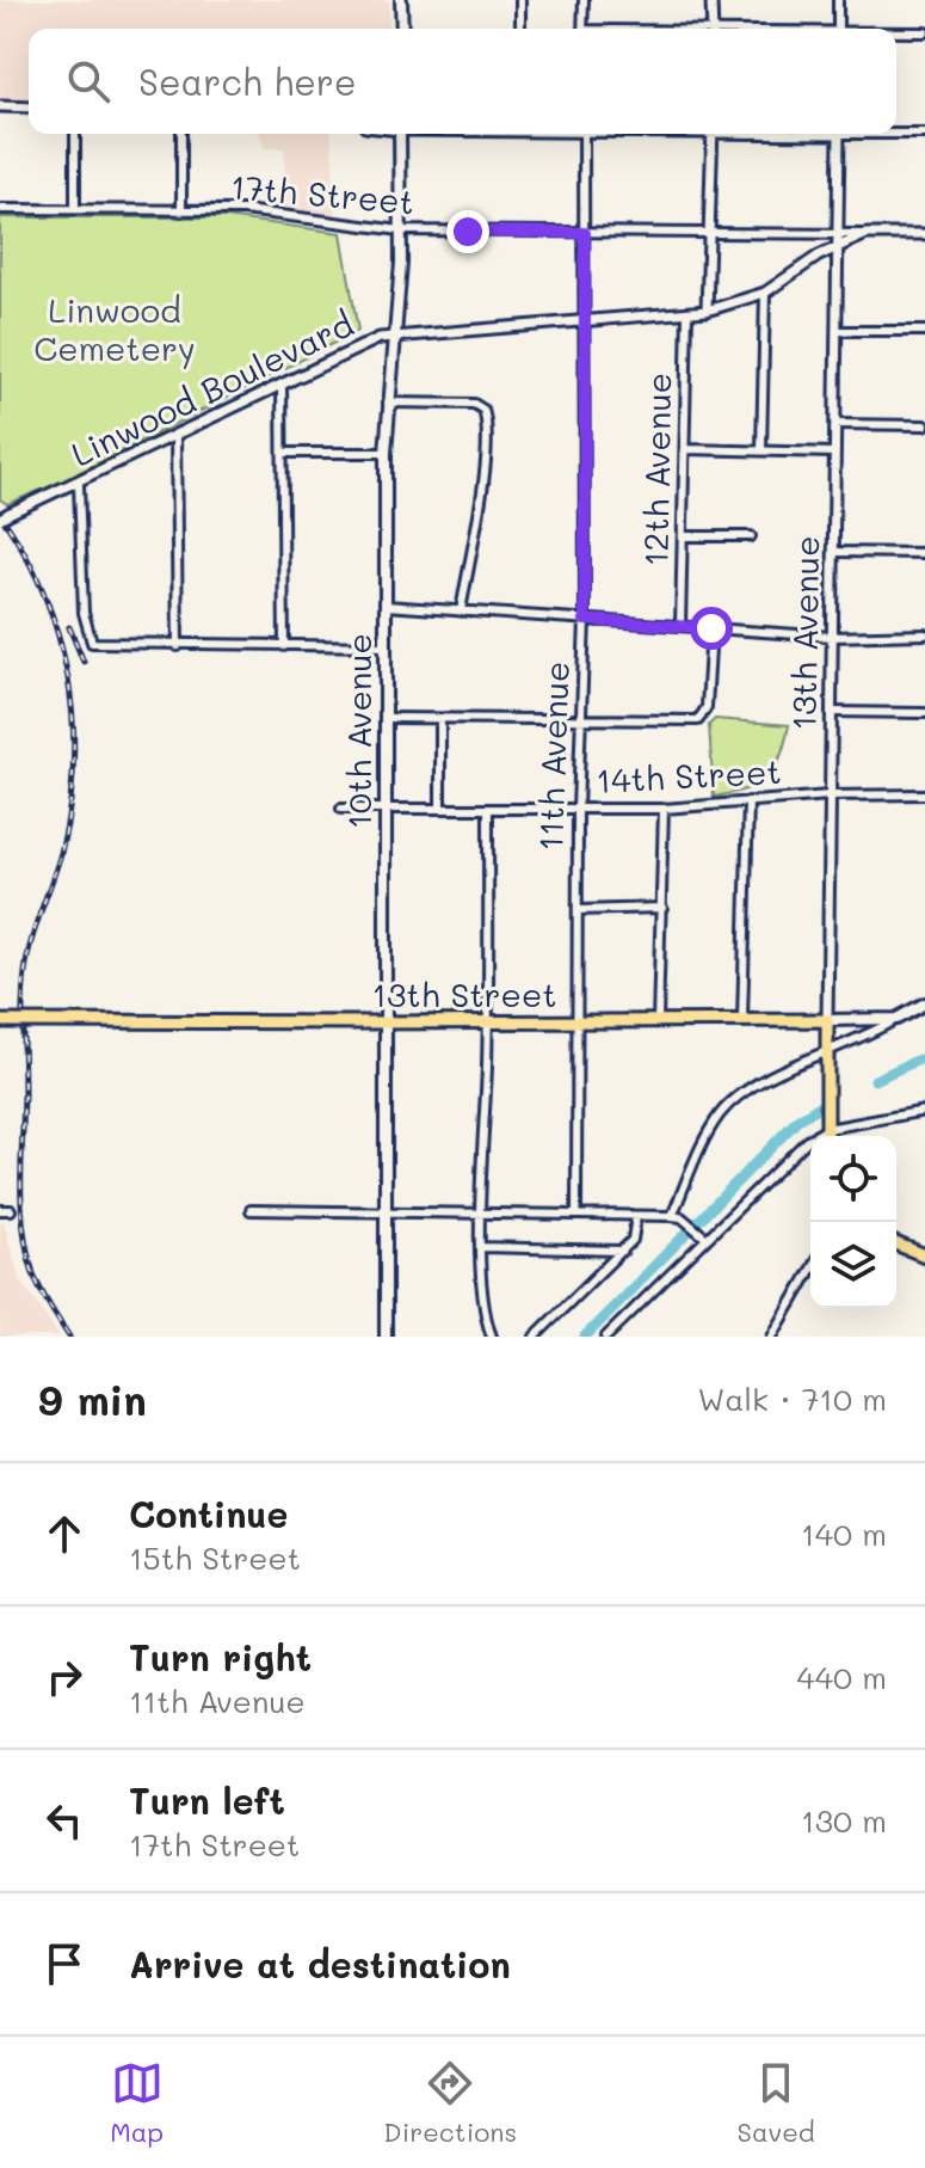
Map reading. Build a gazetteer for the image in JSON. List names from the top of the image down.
{
  "streets": {
    "main road": ["10th Avenue", "13th Street"],
    "street": [
      "17th Street",
      "Linwood Boulevard",
      "12th Avenue",
      "13th Avenue",
      "11th Avenue",
      "14th Street"
    ]
  },
  "crossings": [
    ["17th Street", "13th Avenue"],
    ["17th Street", "10th Avenue"],
    ["17th Street", "11th Avenue"],
    ["Linwood Boulevard", "12th Avenue"],
    ["Linwood Boulevard", "13th Avenue"],
    ["Linwood Boulevard", "10th Avenue"],
    ["Linwood Boulevard", "11th Avenue"],
    ["13th Avenue", "14th Street"],
    ["13th Avenue", "13th Street"],
    ["10th Avenue", "14th Street"],
    ["10th Avenue", "13th Street"],
    ["11th Avenue", "14th Street"],
    ["11th Avenue", "13th Street"]
  ],
  "parks": ["Linwood Cemetery"],
  "page": {
    "search": "Search here",
    "heading": ["9 min", "Walk · 710 m"],
    "list": [
      ["Continue", "15th Street", "140 m"],
      ["Turn right", "11th Avenue", "440 m"],
      ["Turn left", "17th Street", "130 m"],
      "Arrive at destination"
    ],
    "nav": ["Map", "Directions", "Saved"]
  }
}
